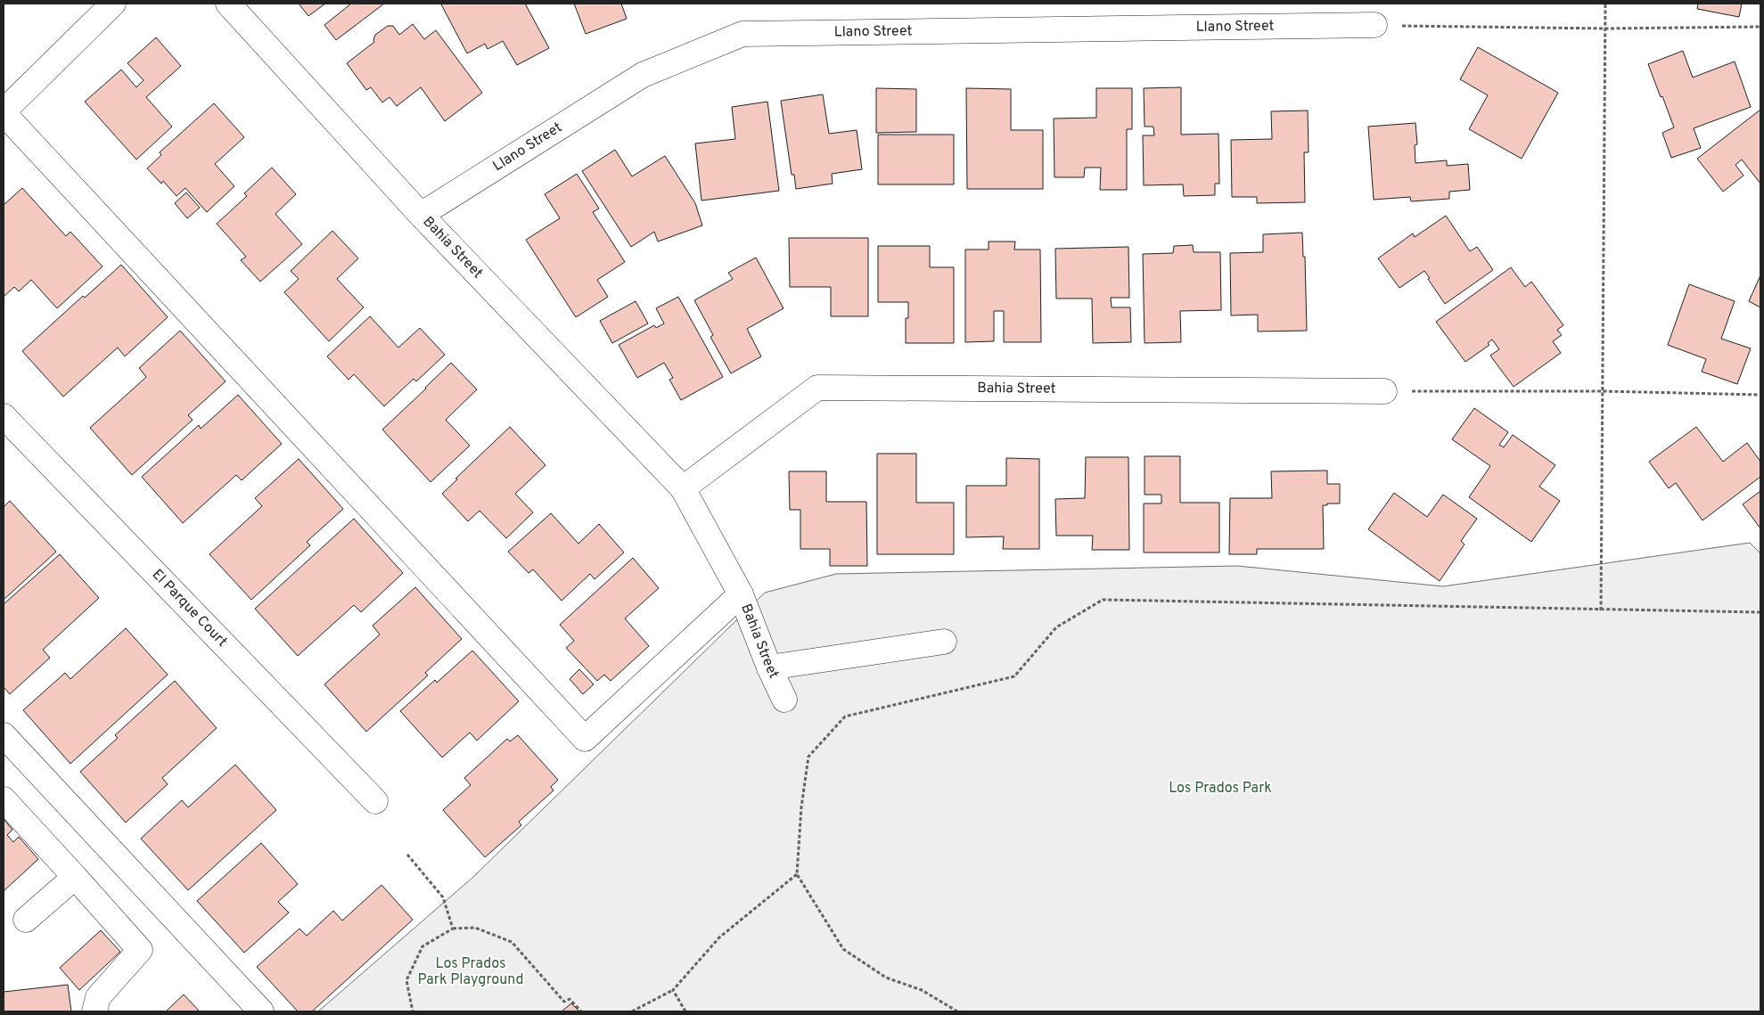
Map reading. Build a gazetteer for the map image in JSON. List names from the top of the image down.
{
  "streets": {
    "street": ["Llano Street", "Bahia Street", "El Parque Court"]
  },
  "crossings": [
    ["Llano Street", "Bahia Street"]
  ],
  "parks": ["Los Prados Park", "Los Prados Park Playground"]
}
